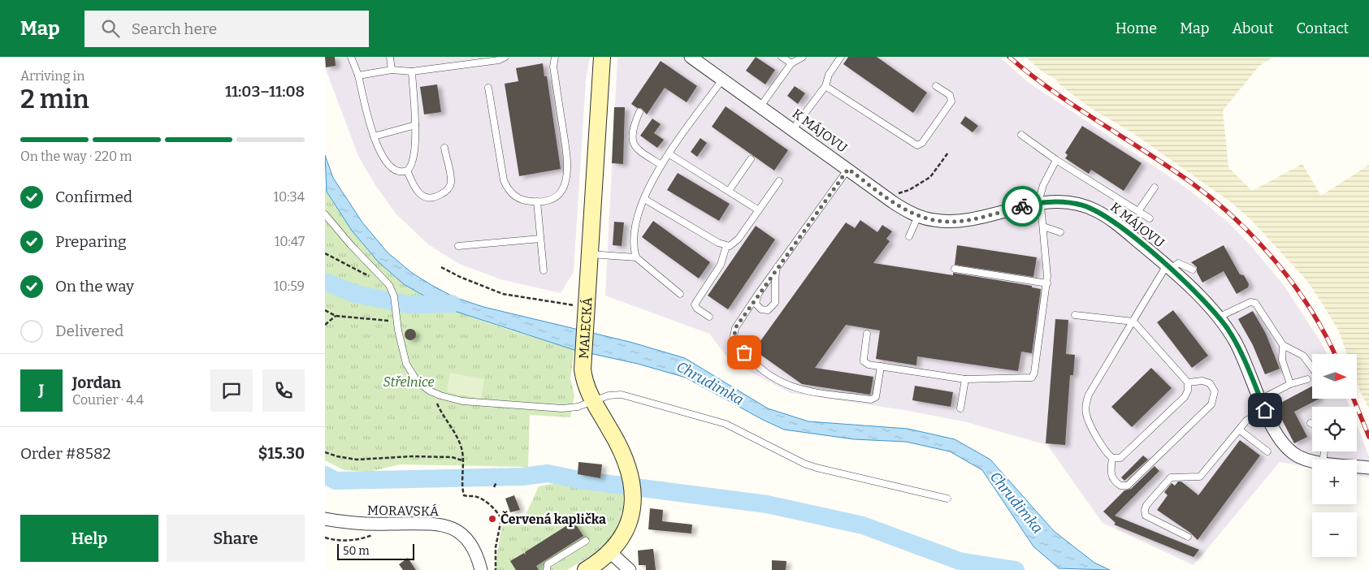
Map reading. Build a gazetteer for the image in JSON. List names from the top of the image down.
{
  "streets": {
    "street": ["K MÁJOVU", "MALECKÁ", "MORAVSKÁ"]
  },
  "water": ["Chrudimka"],
  "parks": ["Střelnice"],
  "places": ["Červená kaplička"],
  "scale_bar": "50 m",
  "north": "right",
  "page": {
    "header": "Map",
    "search": "Search here",
    "nav": [
      "Home",
      "Map",
      "About",
      "Contact"
    ],
    "heading": ["2 min", "Arriving in", "11:03–11:08"],
    "panel": [
      "Jordan",
      "Courier · 4.4",
      "Order #8582",
      "$15.30"
    ],
    "bar": "On the way · 220 m",
    "list": [
      ["Confirmed", "10:34"],
      ["Preparing", "10:47"],
      ["On the way", "10:59"],
      "Delivered"
    ],
    "map_buttons": ["+", "−"],
    "round": "J",
    "buttons": ["Help", "Share"],
    "scale": "50 m"
  }
}
